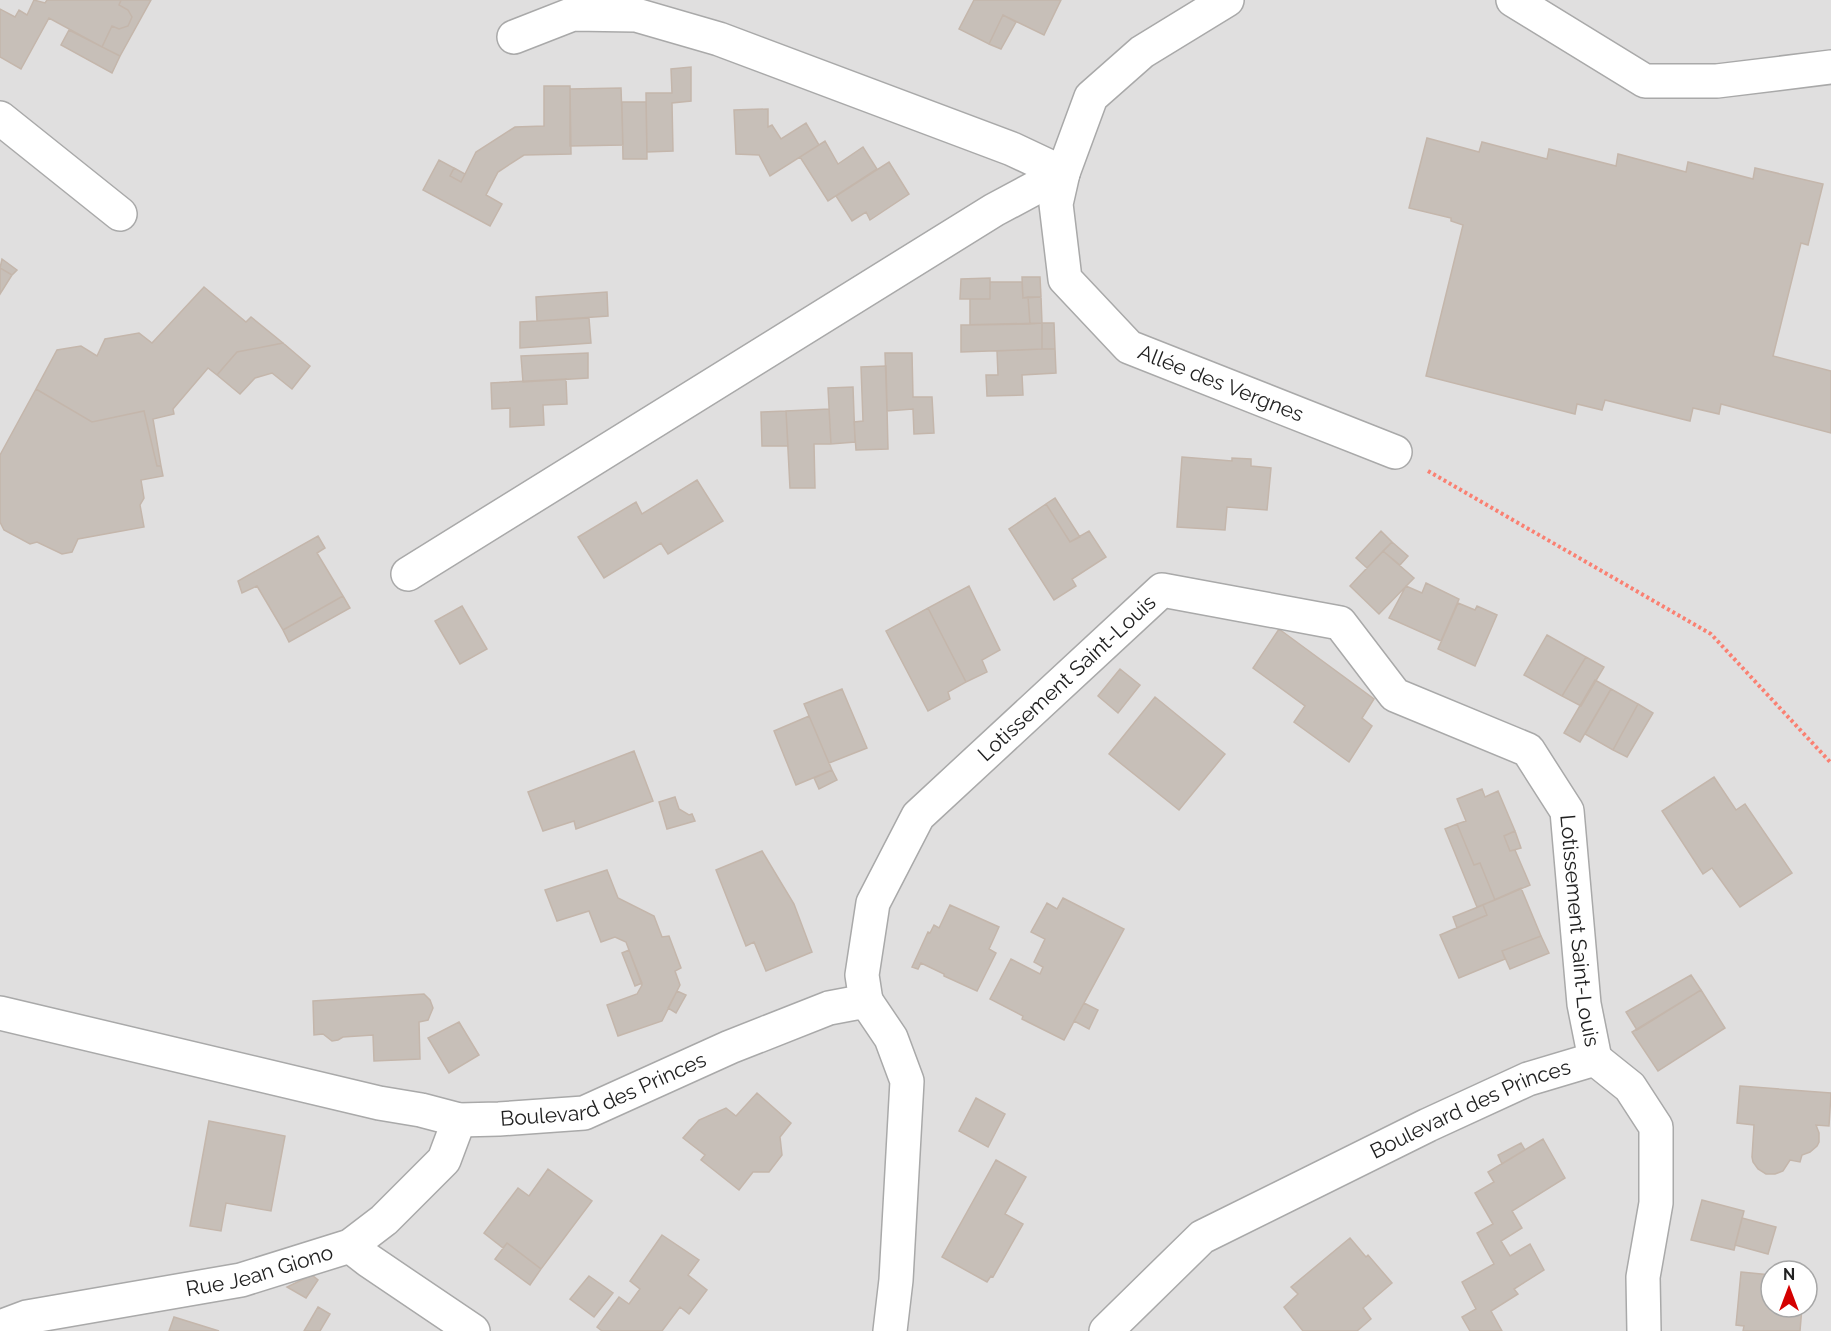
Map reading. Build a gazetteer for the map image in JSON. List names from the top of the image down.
{
  "streets": {
    "street": [
      "Allée des Vergnes",
      "Lotissement Saint-Louis",
      "Boulevard des Princes",
      "Rue Jean Giono"
    ]
  },
  "crossings": [
    ["Lotissement Saint-Louis", "Boulevard des Princes"],
    ["Boulevard des Princes", "Rue Jean Giono"]
  ],
  "north": "top"
}
